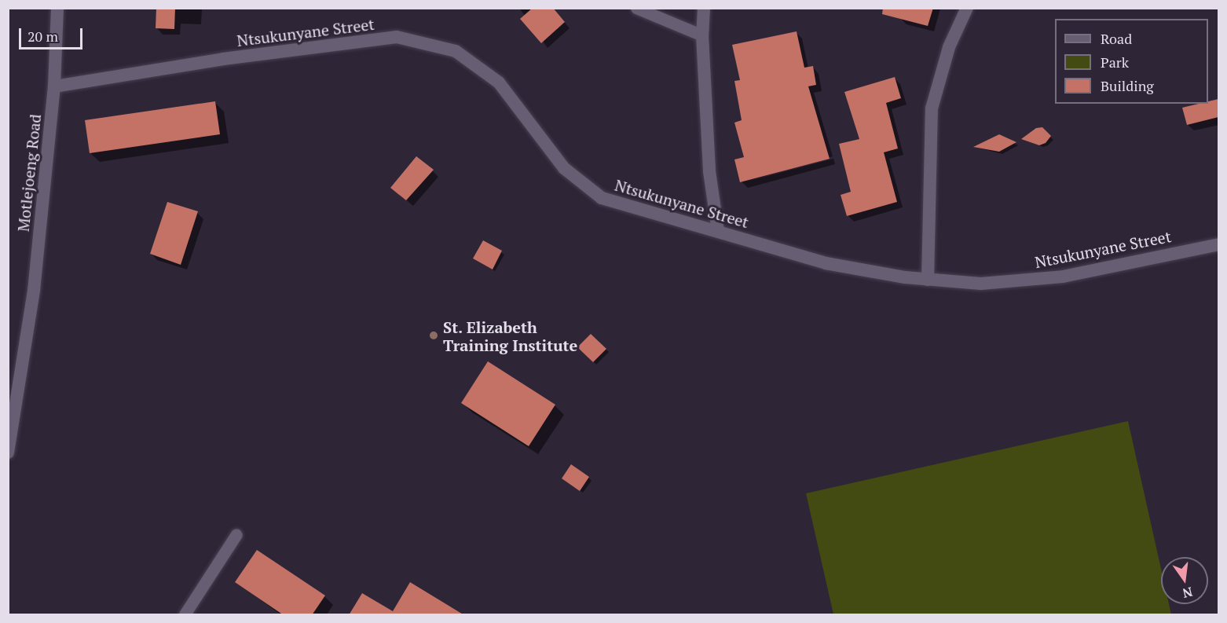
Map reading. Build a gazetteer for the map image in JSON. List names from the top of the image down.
{
  "streets": {
    "street": ["Ntsukunyane Street", "Motlejoeng Road"]
  },
  "crossings": [
    ["Ntsukunyane Street", "Motlejoeng Road"]
  ],
  "places": ["St. Elizabeth Training Institute"],
  "legend": ["Road", "Park", "Building"],
  "scale_bar": "20 m",
  "north": "bottom"
}
